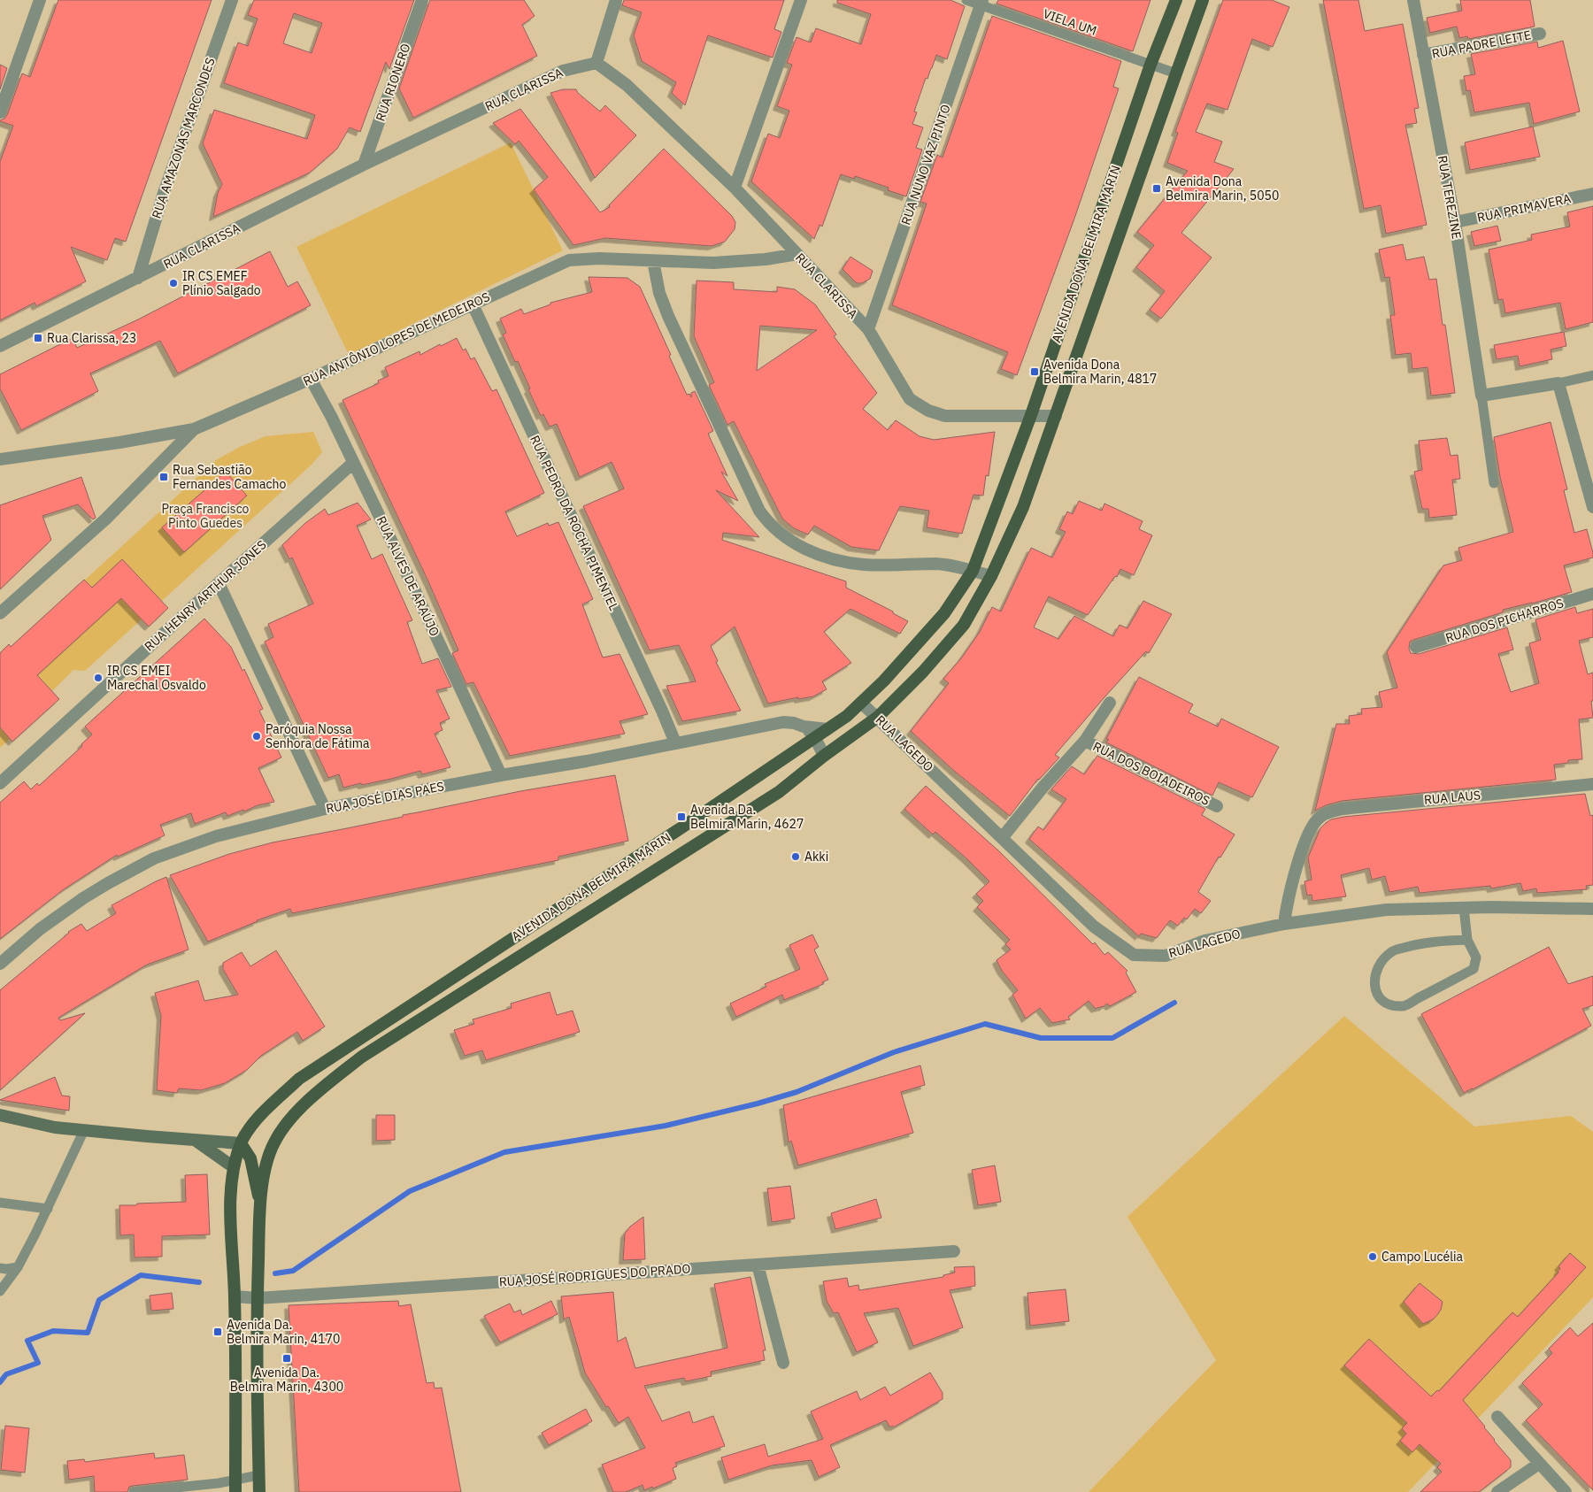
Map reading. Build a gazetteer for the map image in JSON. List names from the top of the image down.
{
  "streets": {
    "main road": ["AVENIDA DONA BELMIRA MARIN"],
    "street": [
      "RUA PADRE LEITE",
      "RUA RIONERO",
      "RUA CLARISSA",
      "RUA AMAZONAS MARCONDES",
      "RUA NUNO VAZ PINTO",
      "RUA TEREZINE",
      "RUA PRIMAVERA",
      "RUA ANTÔNIO LOPES DE MEDEIROS",
      "RUA PEDRO DA ROCHA PIMENTEL",
      "RUA ALVES DE ARAÚJO",
      "RUA HENRY ARTHUR JONES",
      "RUA DOS PICHARROS",
      "RUA LAGEDO",
      "RUA DOS BOIADEIROS",
      "RUA JOSÉ DIAS PAES",
      "RUA LAUS",
      "RUA JOSÉ RODRIGUES DO PRADO"
    ],
    "lane": ["VIELA UM"]
  },
  "crossings": [
    ["VIELA UM", "RUA NUNO VAZ PINTO"],
    ["VIELA UM", "AVENIDA DONA BELMIRA MARIN"],
    ["RUA PADRE LEITE", "RUA TEREZINE"],
    ["RUA RIONERO", "RUA CLARISSA"],
    ["RUA CLARISSA", "RUA AMAZONAS MARCONDES"],
    ["RUA CLARISSA", "RUA NUNO VAZ PINTO"],
    ["RUA CLARISSA", "AVENIDA DONA BELMIRA MARIN"],
    ["RUA CLARISSA", "RUA ANTÔNIO LOPES DE MEDEIROS"],
    ["RUA TEREZINE", "RUA PRIMAVERA"],
    ["AVENIDA DONA BELMIRA MARIN", "RUA LAGEDO"],
    ["AVENIDA DONA BELMIRA MARIN", "RUA JOSÉ DIAS PAES"],
    ["AVENIDA DONA BELMIRA MARIN", "RUA JOSÉ RODRIGUES DO PRADO"],
    ["RUA ANTÔNIO LOPES DE MEDEIROS", "RUA PEDRO DA ROCHA PIMENTEL"],
    ["RUA ANTÔNIO LOPES DE MEDEIROS", "RUA ALVES DE ARAÚJO"],
    ["RUA PEDRO DA ROCHA PIMENTEL", "RUA JOSÉ DIAS PAES"],
    ["RUA ALVES DE ARAÚJO", "RUA HENRY ARTHUR JONES"],
    ["RUA ALVES DE ARAÚJO", "RUA JOSÉ DIAS PAES"],
    ["RUA LAGEDO", "RUA DOS BOIADEIROS"],
    ["RUA LAGEDO", "RUA LAUS"]
  ],
  "parks": ["Praça Francisco Pinto Guedes"],
  "places": {
    "transit": [
      "Avenida Dona Belmira Marin, 5050",
      "Rua Clarissa, 23",
      "Avenida Dona Belmira Marin, 4817",
      "Rua Sebastião Fernandes Camacho",
      "Avenida Da. Belmira Marin, 4627",
      "Avenida Da. Belmira Marin, 4170",
      "Avenida Da. Belmira Marin, 4300"
    ],
    "other": [
      "IR CS EMEF Plínio Salgado",
      "IR CS EMEI Marechal Osvaldo",
      "Paróquia Nossa Senhora de Fátima",
      "Akki",
      "Campo Lucélia"
    ]
  }
}
